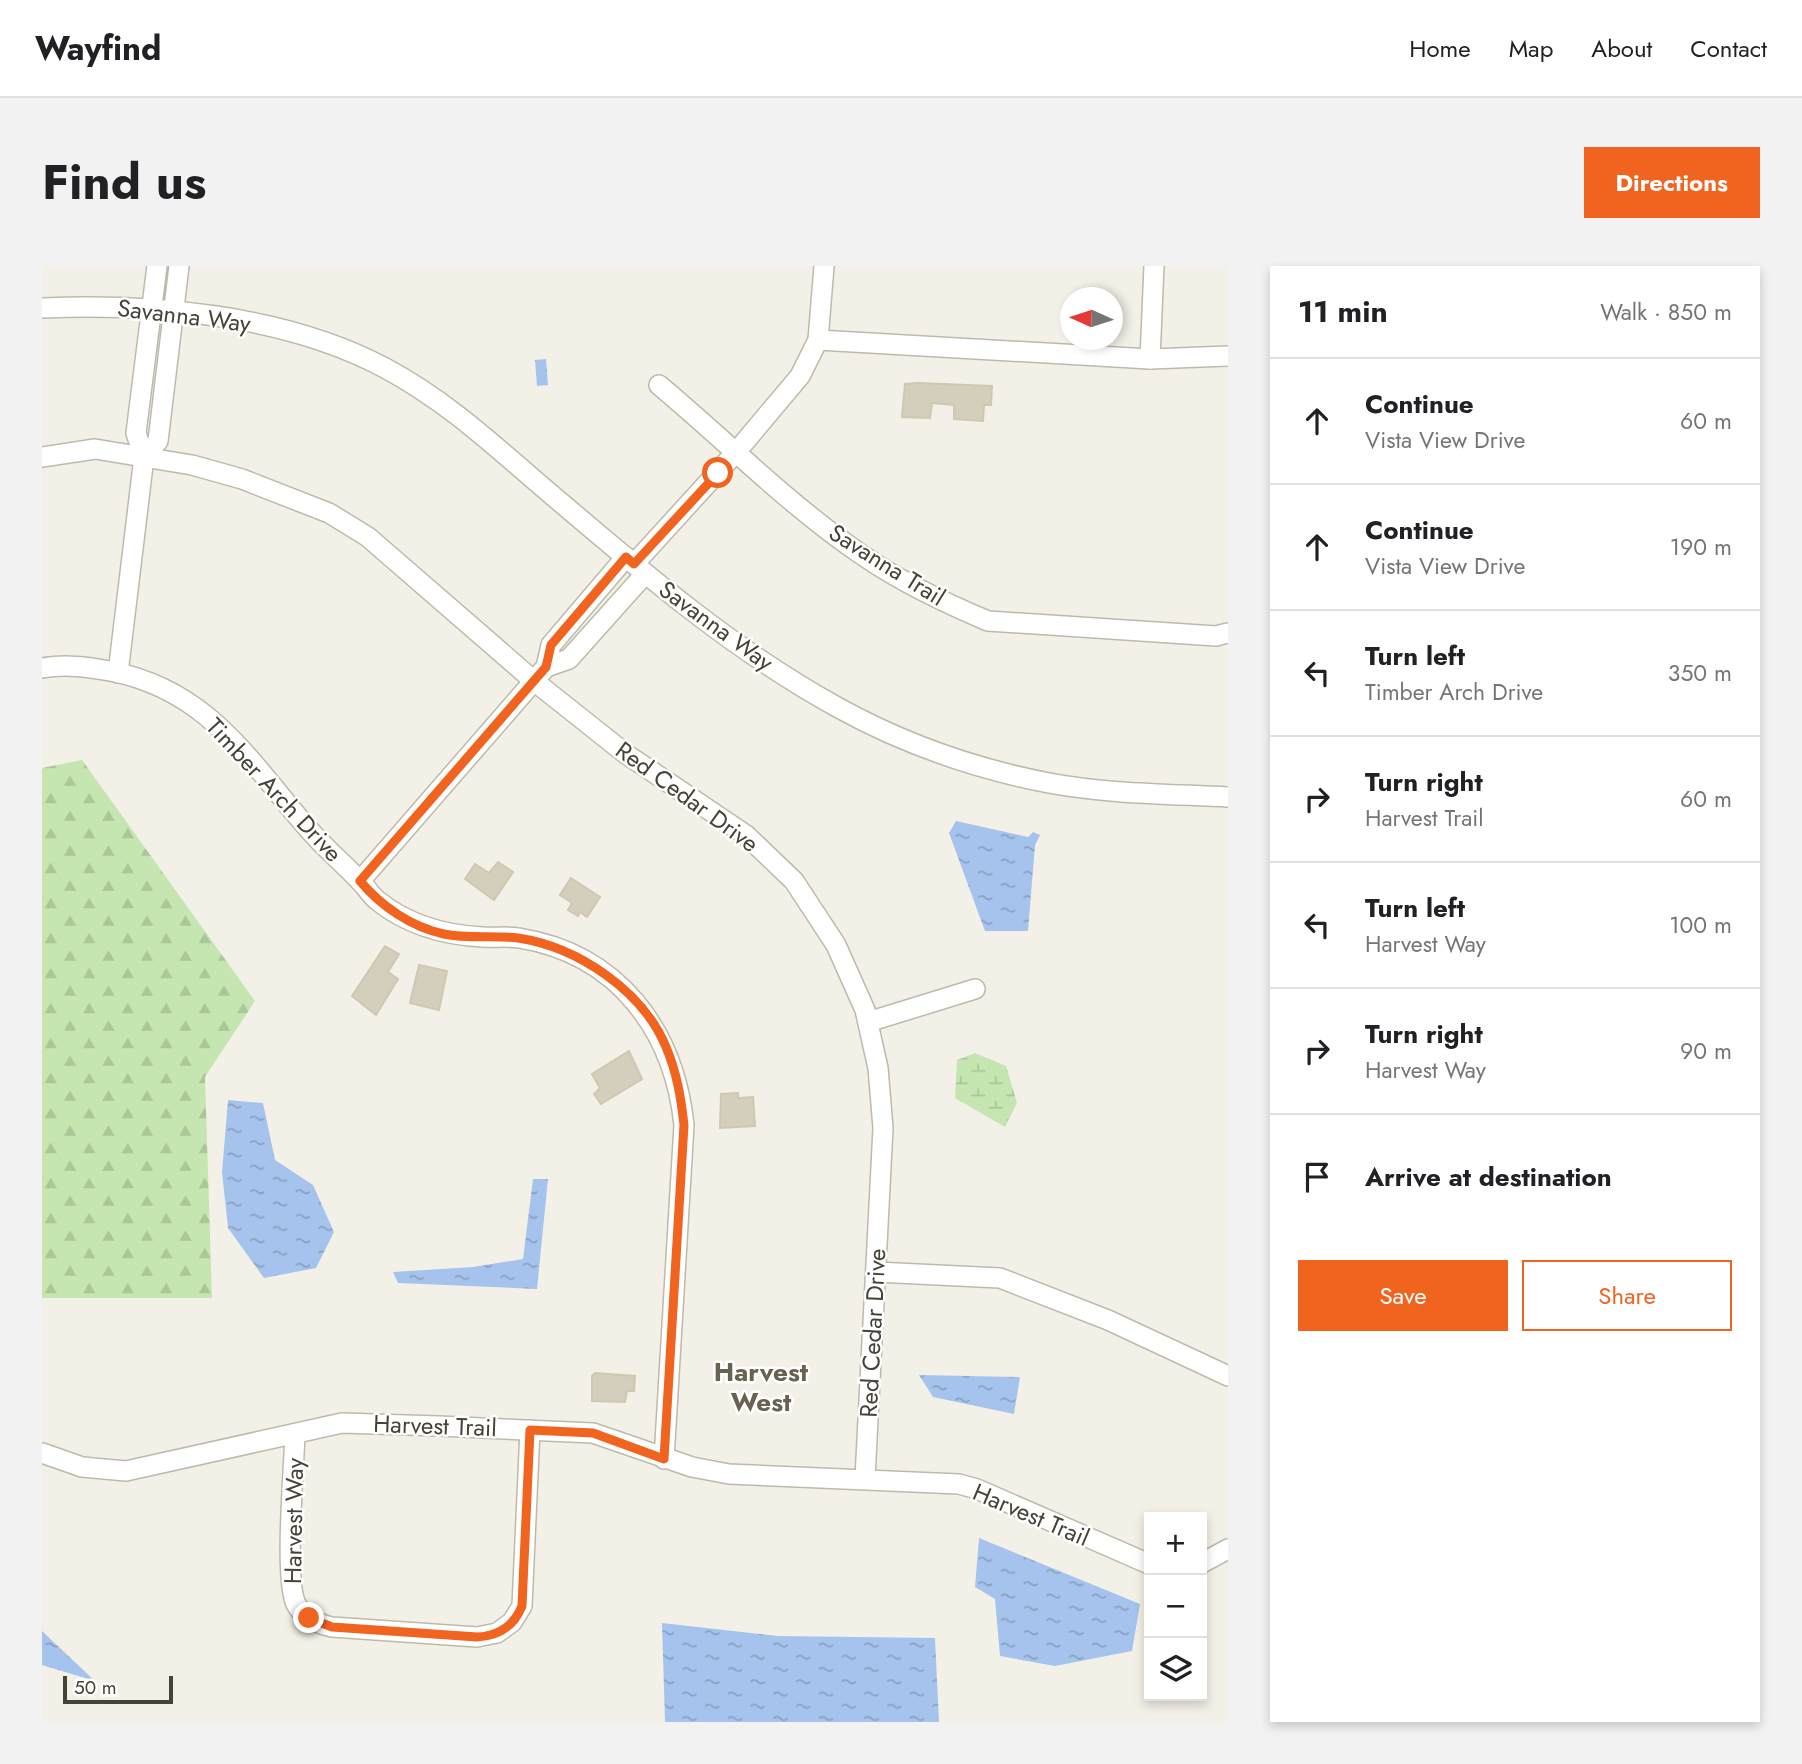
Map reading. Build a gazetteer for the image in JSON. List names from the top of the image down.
{
  "streets": {
    "street": [
      "Savanna Way",
      "Savanna Trail",
      "Timber Arch Drive",
      "Red Cedar Drive",
      "Harvest Trail",
      "Harvest Way"
    ]
  },
  "crossings": [
    ["Timber Arch Drive", "Harvest Trail"],
    ["Red Cedar Drive", "Harvest Trail"],
    ["Harvest Trail", "Harvest Way"]
  ],
  "districts": ["Harvest West"],
  "scale_bar": "50 m",
  "north": "left",
  "page": {
    "header": "Wayfind",
    "nav": [
      "Home",
      "Map",
      "About",
      "Contact"
    ],
    "title": "Find us",
    "buttons": [
      "Directions",
      ["Save", "Share"]
    ],
    "heading": ["11 min", "Walk · 850 m"],
    "list": [
      ["Continue", "Vista View Drive", "60 m"],
      ["Continue", "Vista View Drive", "190 m"],
      ["Turn left", "Timber Arch Drive", "350 m"],
      ["Turn right", "Harvest Trail", "60 m"],
      ["Turn left", "Harvest Way", "100 m"],
      ["Turn right", "Harvest Way", "90 m"],
      "Arrive at destination"
    ],
    "map_buttons": ["+", "−"],
    "scale": "50 m"
  }
}
